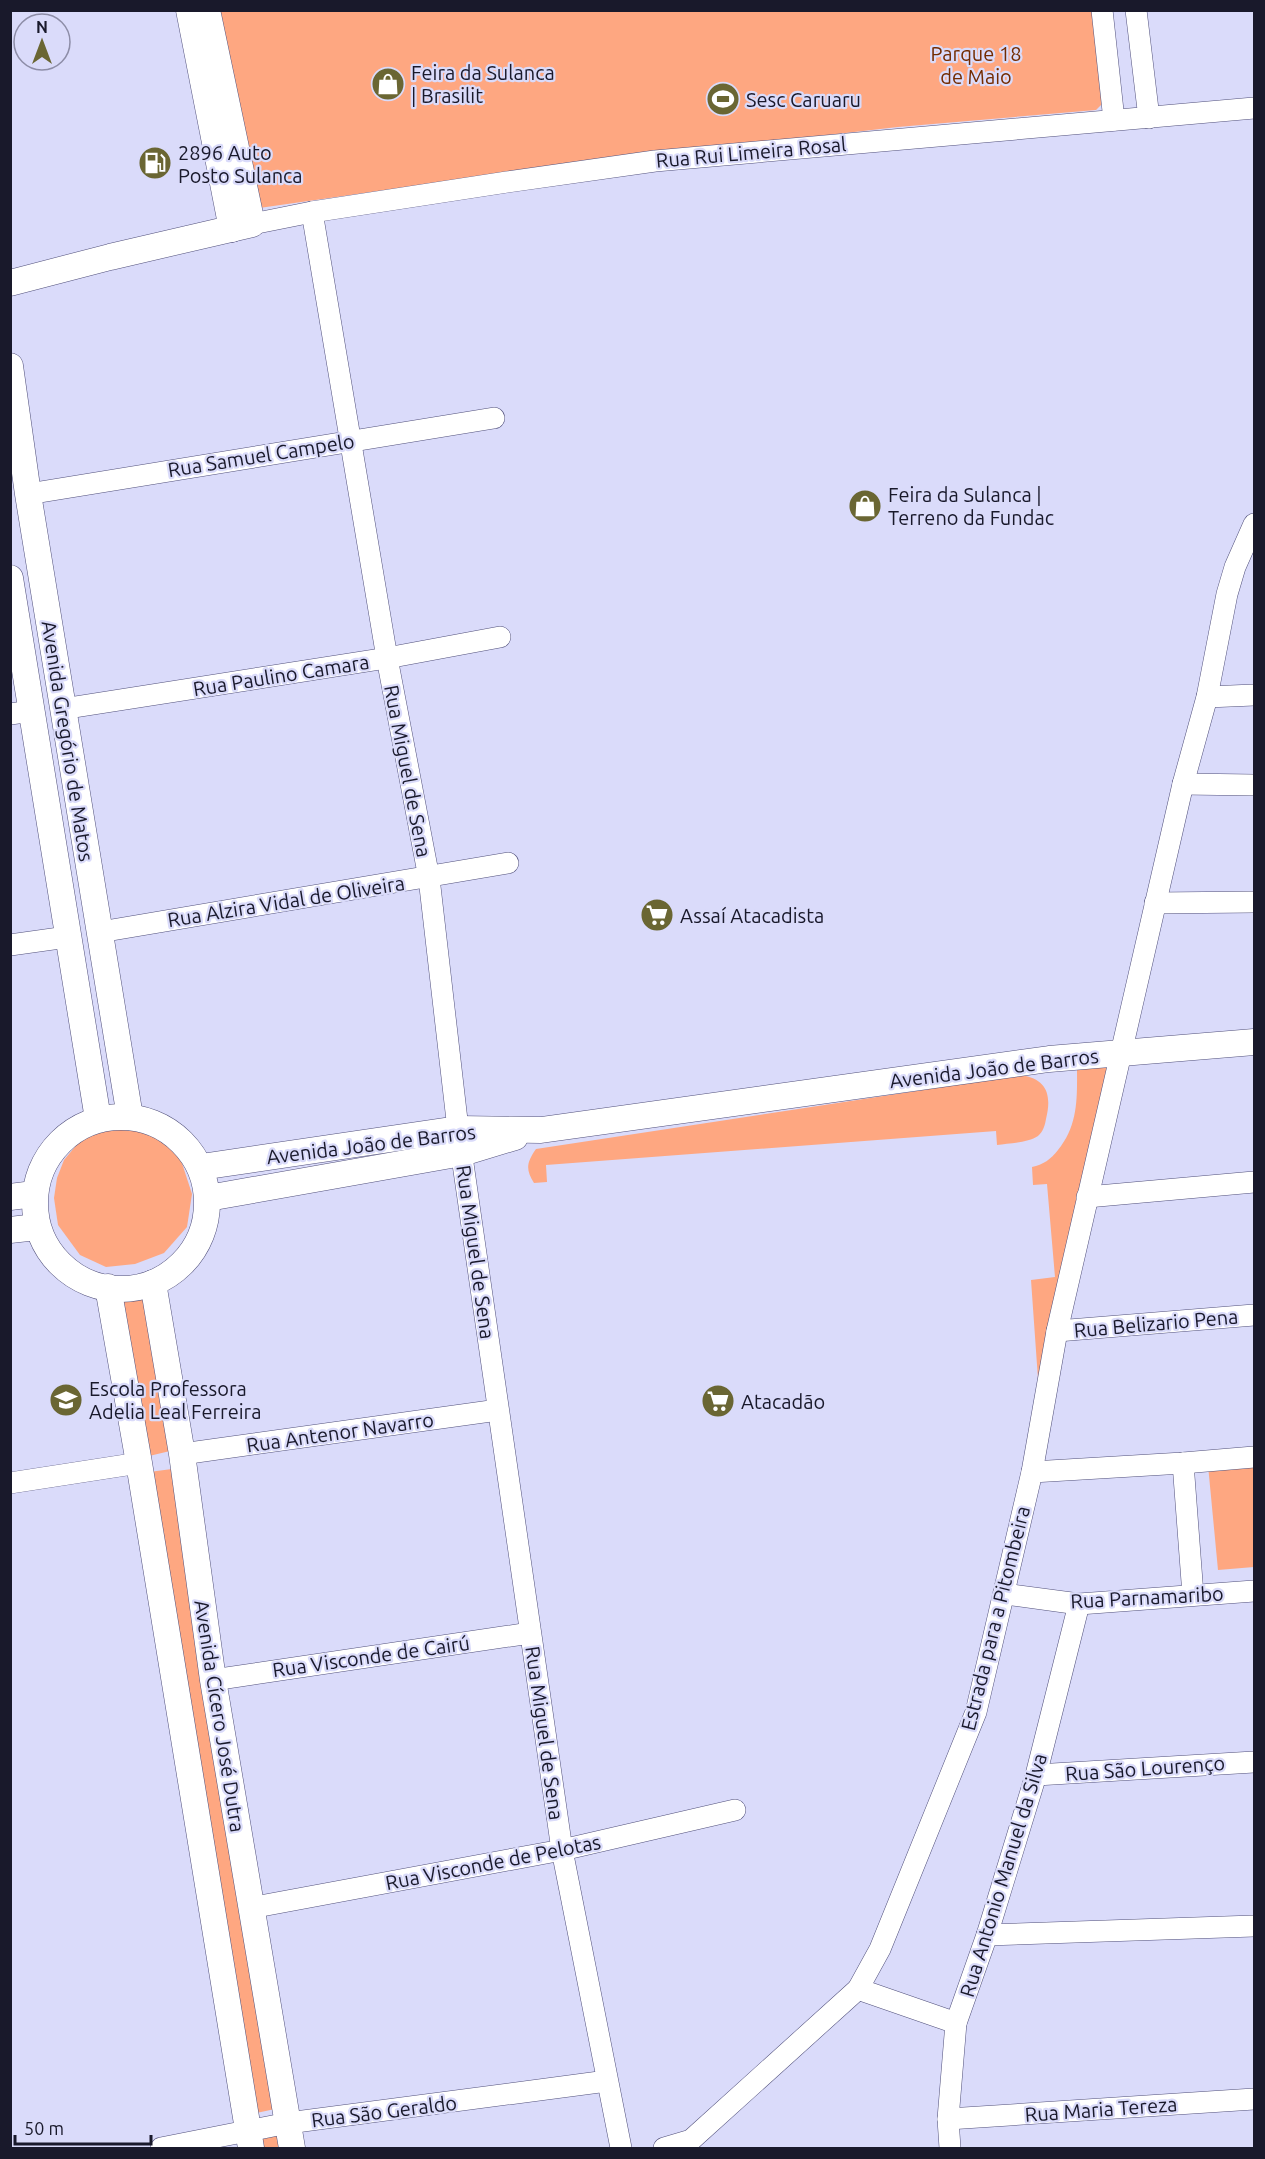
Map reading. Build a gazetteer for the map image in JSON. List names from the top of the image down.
{
  "streets": {
    "street": [
      "Rua Rui Limeira Rosal",
      "Rua Samuel Campelo",
      "Rua Paulino Camara",
      "Avenida Gregório de Matos",
      "Rua Miguel de Sena",
      "Rua Alzira Vidal de Oliveira",
      "Avenida João de Barros",
      "Rua Belizario Pena",
      "Rua Antenor Navarro",
      "Rua Parnamaribo",
      "Estrada para a Pitombeira",
      "Rua Visconde de Cairú",
      "Avenida Cícero José Dutra",
      "Rua São Lourenço",
      "Rua Visconde de Pelotas",
      "Rua Antonio Manuel da Silva",
      "Rua Maria Tereza",
      "Rua São Geraldo"
    ]
  },
  "crossings": [
    ["Rua Rui Limeira Rosal", "Rua Miguel de Sena"],
    ["Rua Samuel Campelo", "Avenida Gregório de Matos"],
    ["Rua Samuel Campelo", "Rua Miguel de Sena"],
    ["Rua Paulino Camara", "Avenida Gregório de Matos"],
    ["Rua Paulino Camara", "Rua Miguel de Sena"],
    ["Avenida Gregório de Matos", "Rua Alzira Vidal de Oliveira"],
    ["Avenida Gregório de Matos", "Avenida João de Barros"],
    ["Avenida Gregório de Matos", "Avenida Cícero José Dutra"],
    ["Rua Miguel de Sena", "Rua Alzira Vidal de Oliveira"],
    ["Rua Miguel de Sena", "Avenida João de Barros"],
    ["Rua Miguel de Sena", "Rua Antenor Navarro"],
    ["Rua Miguel de Sena", "Rua Visconde de Cairú"],
    ["Rua Miguel de Sena", "Rua Visconde de Pelotas"],
    ["Rua Miguel de Sena", "Rua São Geraldo"],
    ["Avenida João de Barros", "Estrada para a Pitombeira"],
    ["Avenida João de Barros", "Avenida Cícero José Dutra"],
    ["Rua Belizario Pena", "Estrada para a Pitombeira"],
    ["Rua Antenor Navarro", "Avenida Cícero José Dutra"],
    ["Rua Parnamaribo", "Estrada para a Pitombeira"],
    ["Rua Parnamaribo", "Rua Antonio Manuel da Silva"],
    ["Rua Visconde de Cairú", "Avenida Cícero José Dutra"],
    ["Avenida Cícero José Dutra", "Rua Visconde de Pelotas"],
    ["Avenida Cícero José Dutra", "Rua São Geraldo"],
    ["Rua São Lourenço", "Rua Antonio Manuel da Silva"],
    ["Rua Antonio Manuel da Silva", "Rua Maria Tereza"]
  ],
  "parks": ["Parque 18 de Maio"],
  "places": {
    "shop": ["Feira da Sulanca | Brasilit", "Feira da Sulanca | Terreno da Fundac"],
    "sports": ["Sesc Caruaru"],
    "fuel station": ["2896 Auto Posto Sulanca"],
    "supermarket": ["Assaí Atacadista", "Atacadão"],
    "school or university": ["Escola Professora Adelia Leal Ferreira"]
  },
  "scale_bar": "50 m",
  "north": "top"
}
